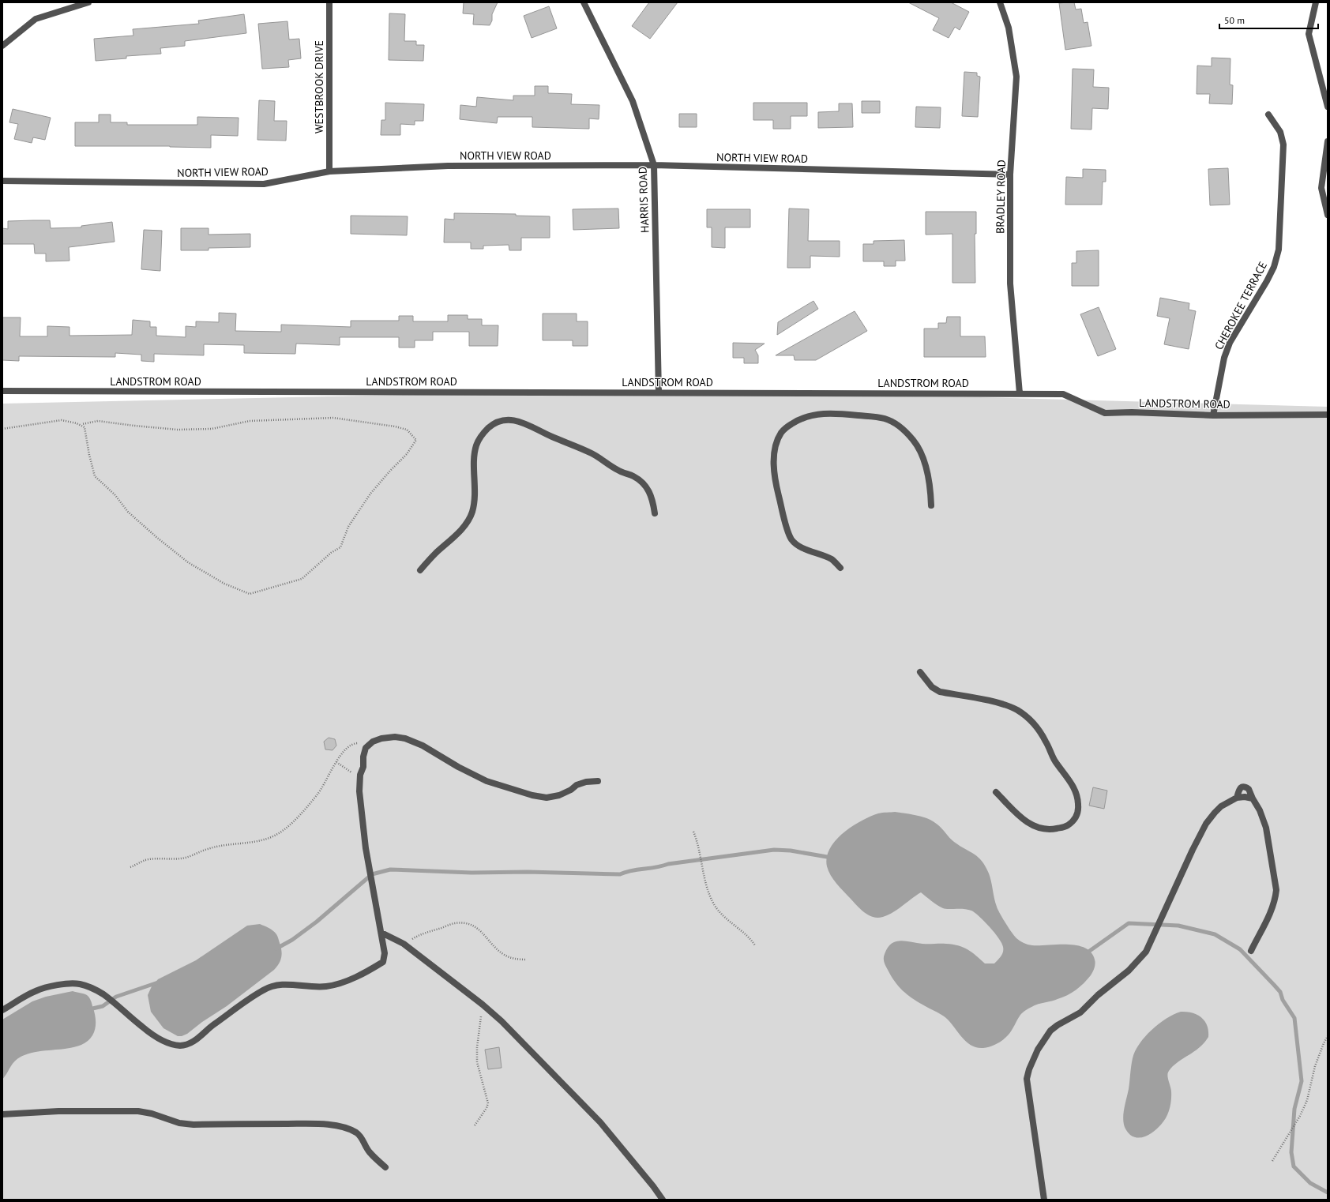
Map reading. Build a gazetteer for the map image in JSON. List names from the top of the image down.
{
  "streets": {
    "street": [
      "WESTBROOK DRIVE",
      "NORTH VIEW ROAD",
      "BRADLEY ROAD",
      "HARRIS ROAD",
      "CHEROKEE TERRACE",
      "LANDSTROM ROAD"
    ]
  },
  "crossings": [
    ["WESTBROOK DRIVE", "NORTH VIEW ROAD"],
    ["NORTH VIEW ROAD", "BRADLEY ROAD"],
    ["NORTH VIEW ROAD", "HARRIS ROAD"],
    ["BRADLEY ROAD", "LANDSTROM ROAD"],
    ["HARRIS ROAD", "LANDSTROM ROAD"],
    ["CHEROKEE TERRACE", "LANDSTROM ROAD"]
  ],
  "scale_bar": "50 m"
}
